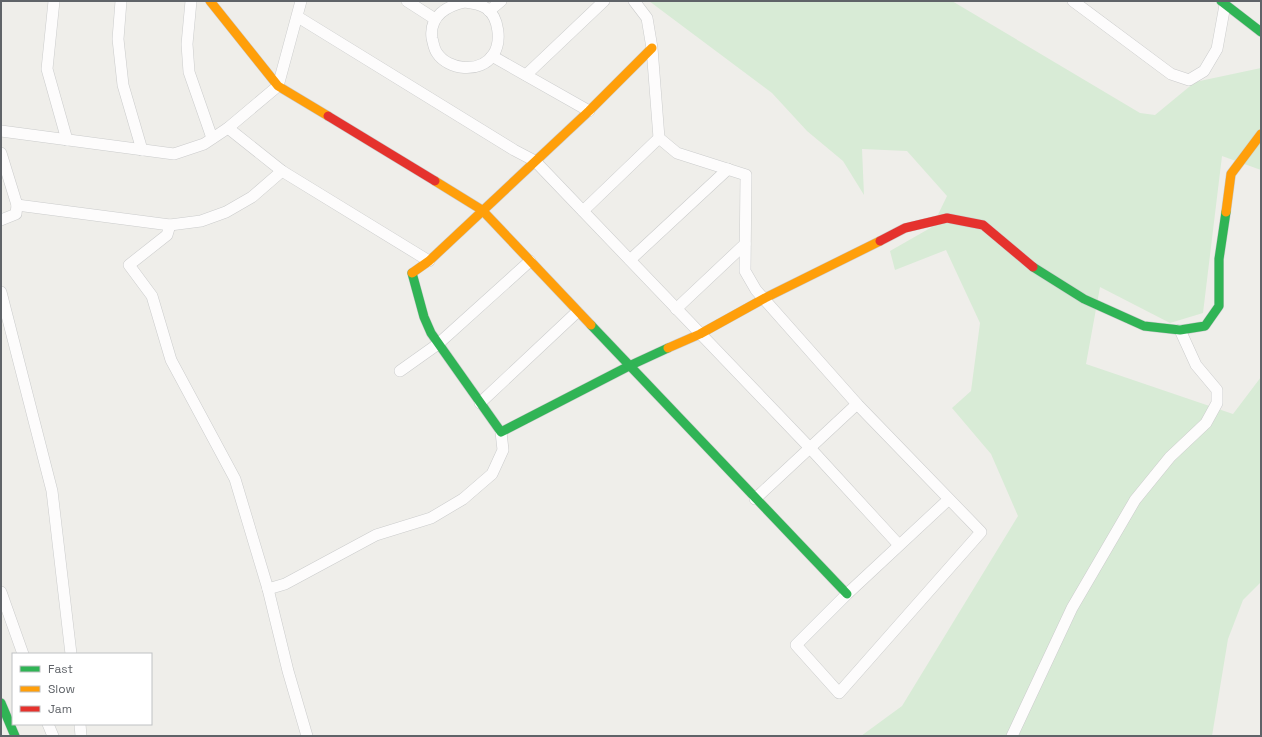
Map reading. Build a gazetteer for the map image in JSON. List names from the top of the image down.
{
  "legend": ["Fast", "Slow", "Jam"]
}
